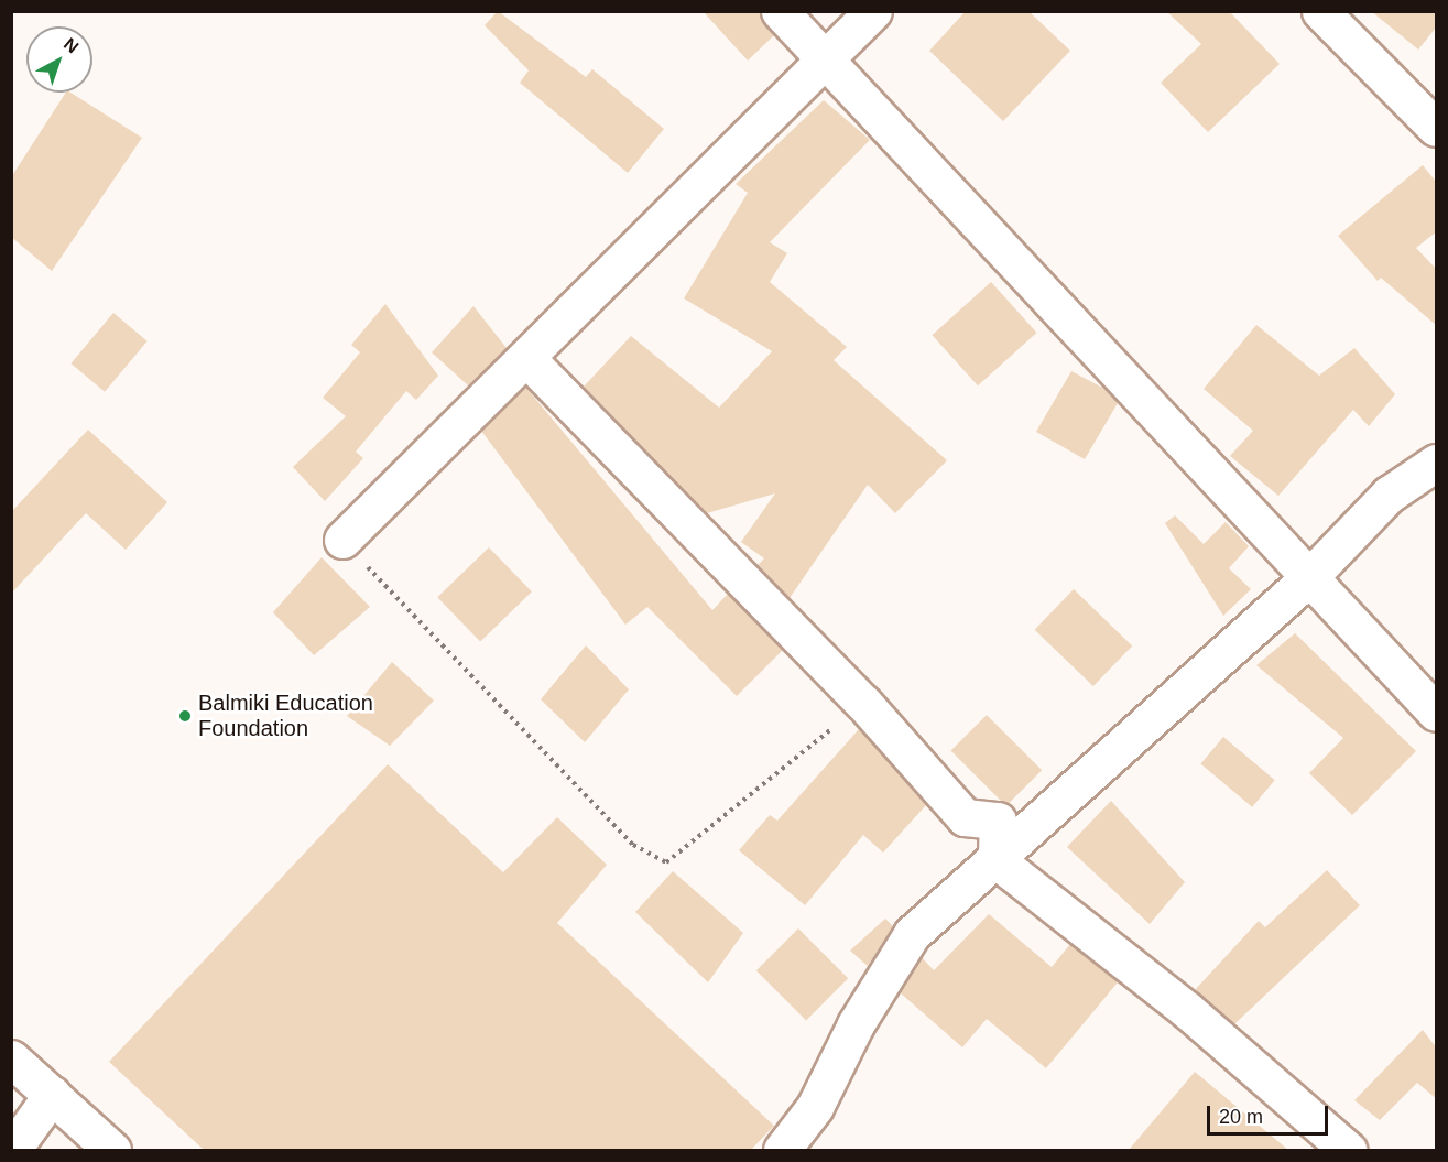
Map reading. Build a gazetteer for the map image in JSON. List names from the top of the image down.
{
  "places": ["Balmiki Education Foundation"],
  "scale_bar": "20 m",
  "north": "top right"
}
